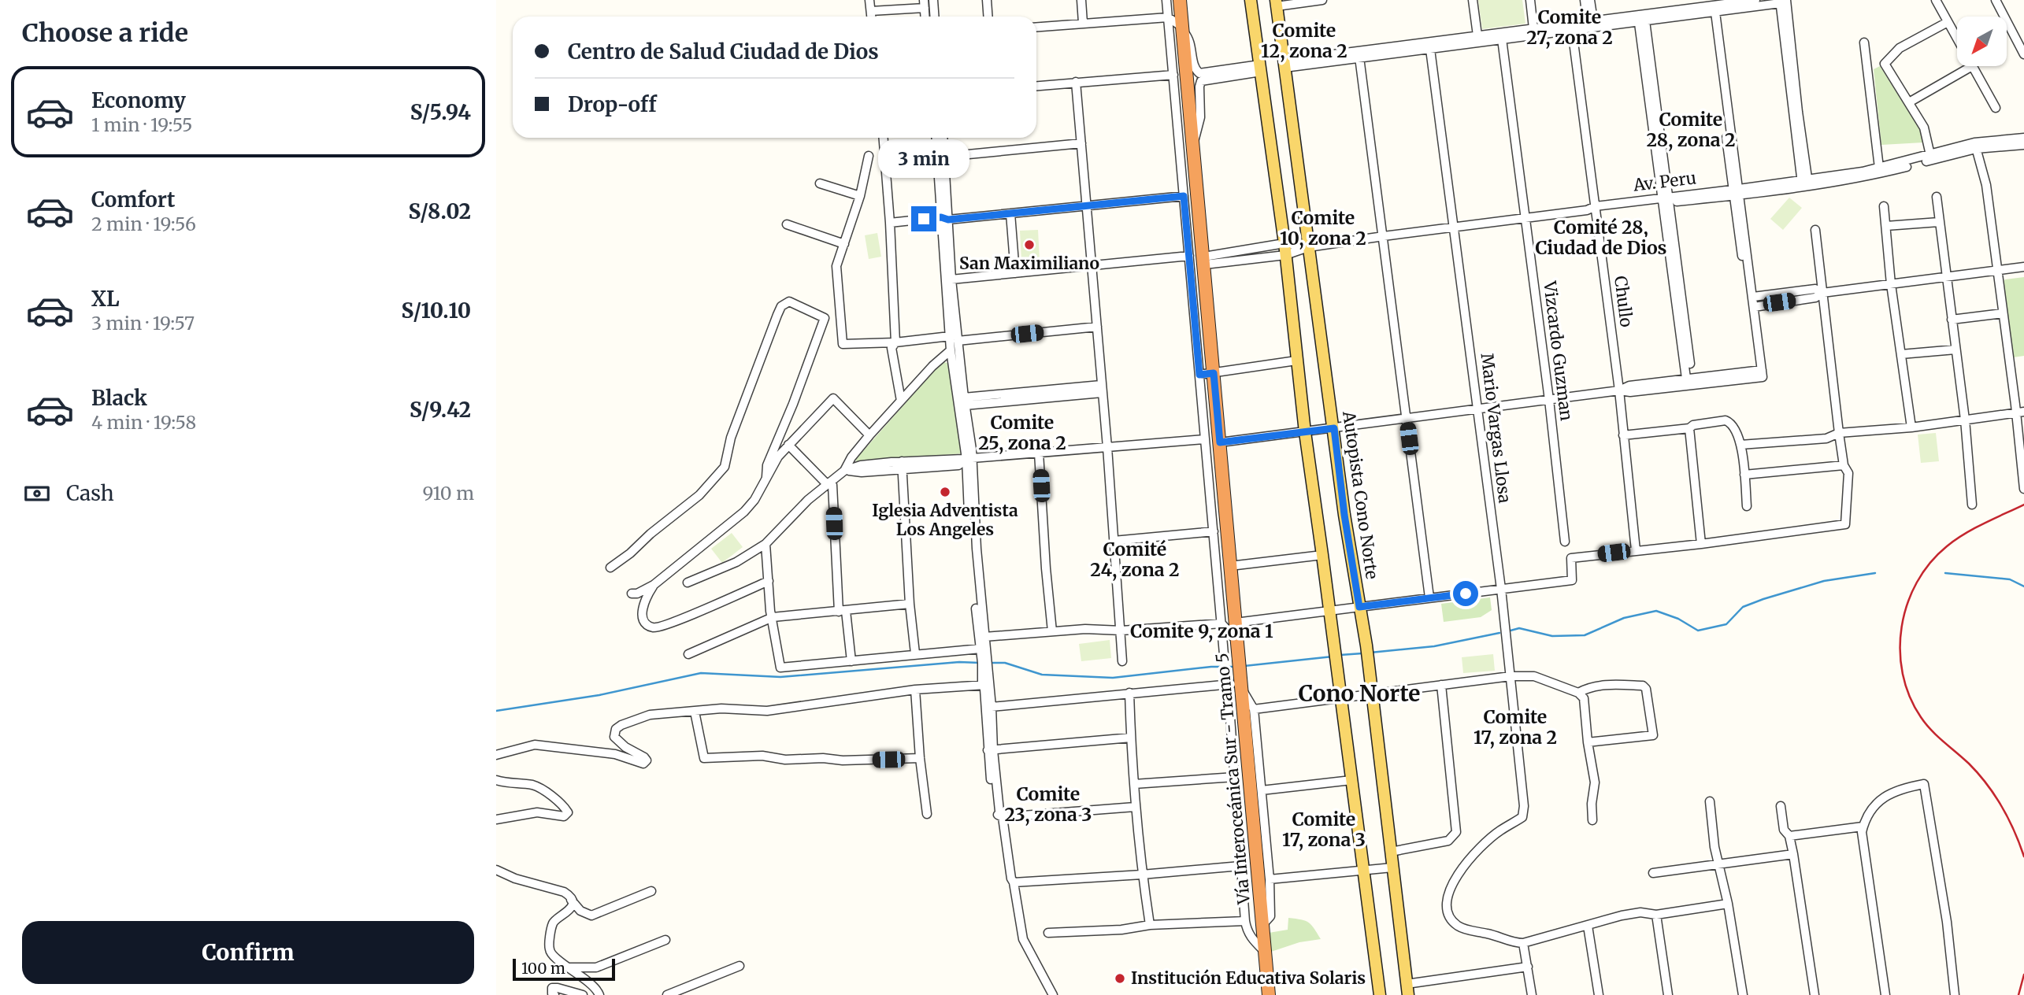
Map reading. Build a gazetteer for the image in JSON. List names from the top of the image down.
{
  "streets": {
    "highway": ["Vía Interoceánica Sur - Tramo 5"],
    "main road": ["Autopista Cono Norte"],
    "street": [
      "Av. Peru",
      "Chullo",
      "Vizcardo Guzman",
      "Mario Vargas Llosa"
    ]
  },
  "crossings": [
    ["Av. Peru", "Chullo"],
    ["Av. Peru", "Vizcardo Guzman"],
    ["Av. Peru", "Mario Vargas Llosa"],
    ["Av. Peru", "Autopista Cono Norte"],
    ["Av. Peru", "Vía Interoceánica Sur - Tramo 5"]
  ],
  "districts": [
    "Comite 27, zona 2",
    "Comite 12, zona 2",
    "Comite 28, zona 2",
    "Comite 10, zona 2",
    "Comité 28, Ciudad de Dios",
    "Comite 25, zona 2",
    "Comité 24, zona 2",
    "Comite 9, zona 1",
    "Cono Norte",
    "Comite 17, zona 2",
    "Comite 23, zona 3",
    "Comite 17, zona 3"
  ],
  "places": ["San Maximiliano", "Iglesia Adventista Los Angeles", "Institución Educativa Solaris"],
  "scale_bar": "100 m",
  "north": "bottom left",
  "page": {
    "heading": "Choose a ride",
    "banner": ["Centro de Salud Ciudad de Dios", "Drop-off"],
    "list": [
      {
        "name": "Economy",
        "note": "1 min · 19:55",
        "value": "S/5.94"
      },
      {
        "name": "Comfort",
        "note": "2 min · 19:56",
        "value": "S/8.02"
      },
      {
        "name": "XL",
        "note": "3 min · 19:57",
        "value": "S/10.10"
      },
      {
        "name": "Black",
        "note": "4 min · 19:58",
        "value": "S/9.42"
      }
    ],
    "bubble": "3 min",
    "pay": ["Cash", "910 m"],
    "buttons": "Confirm",
    "scale": "100 m"
  }
}
